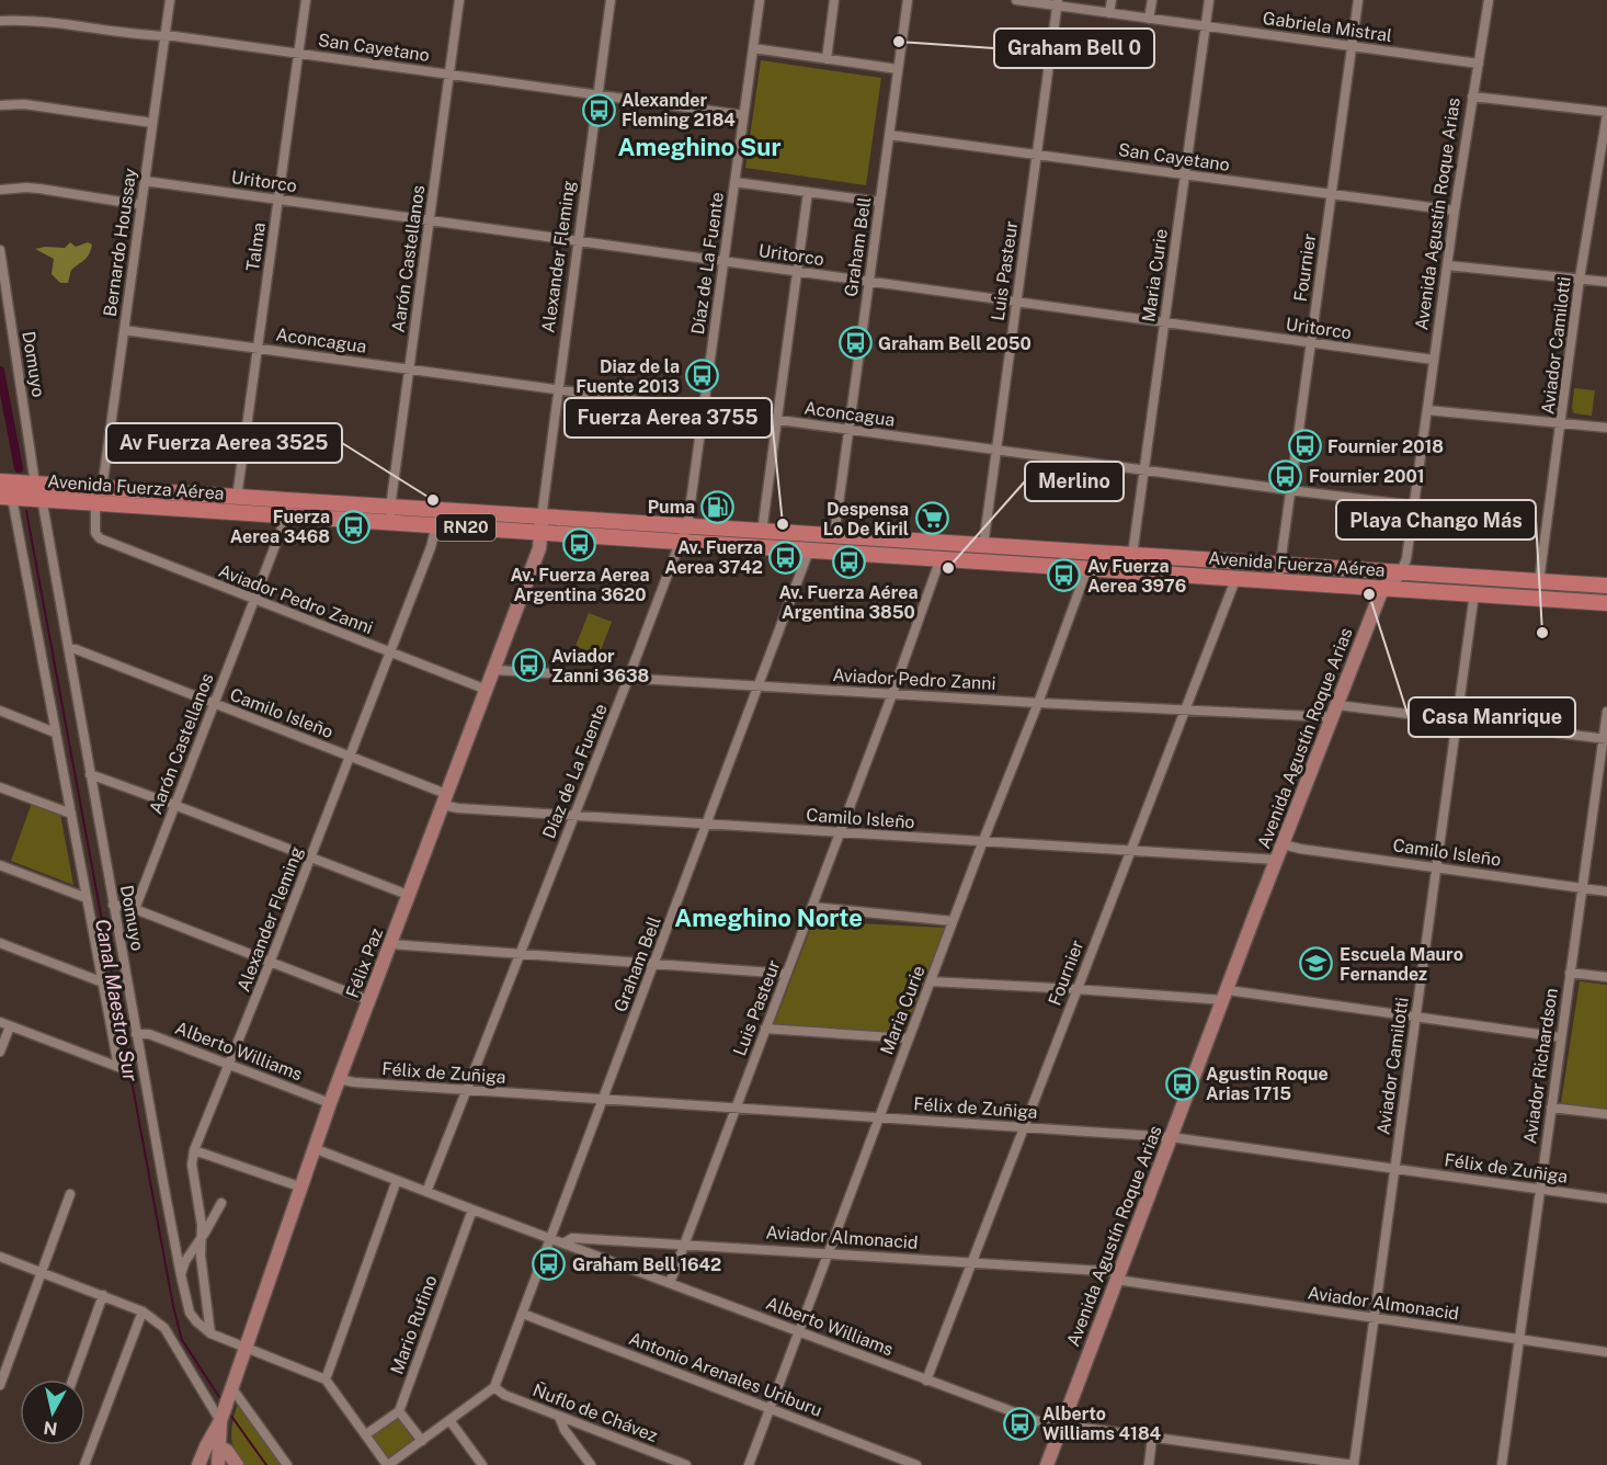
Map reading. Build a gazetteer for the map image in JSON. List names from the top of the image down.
{
  "streets": {
    "main road": [
      "Avenida Agustín Roque Arias",
      "Avenida Fuerza Aérea",
      "RN20",
      "Félix Paz"
    ],
    "street": [
      "Gabriela Mistral",
      "San Cayetano",
      "Uritorco",
      "Bernardo Houssay",
      "Talma",
      "Graham Bell",
      "Alexander Fleming",
      "Aarón Castellanos",
      "Díaz de La Fuente",
      "Fournier",
      "Luis Pasteur",
      "Maria Curie",
      "Aconcagua",
      "Aviador Camilotti",
      "Domuyo",
      "Aviador Pedro Zanni",
      "Camilo Isleño",
      "Alberto Williams",
      "Aviador Richardson",
      "Félix de Zuñiga",
      "Aviador Almonacid",
      "Mario Rufino",
      "Antonio Arenales Uriburu",
      "Ñuflo de Chávez"
    ]
  },
  "crossings": [
    ["Gabriela Mistral", "Avenida Agustín Roque Arias"],
    ["Gabriela Mistral", "Fournier"],
    ["Gabriela Mistral", "Luis Pasteur"],
    ["Gabriela Mistral", "Maria Curie"],
    ["San Cayetano", "Avenida Agustín Roque Arias"],
    ["San Cayetano", "Bernardo Houssay"],
    ["San Cayetano", "Talma"],
    ["San Cayetano", "Graham Bell"],
    ["San Cayetano", "Alexander Fleming"],
    ["San Cayetano", "Aarón Castellanos"],
    ["San Cayetano", "Díaz de La Fuente"],
    ["San Cayetano", "Fournier"],
    ["San Cayetano", "Luis Pasteur"],
    ["San Cayetano", "Maria Curie"],
    ["Uritorco", "Avenida Agustín Roque Arias"],
    ["Uritorco", "Bernardo Houssay"],
    ["Uritorco", "Talma"],
    ["Uritorco", "Graham Bell"],
    ["Uritorco", "Alexander Fleming"],
    ["Uritorco", "Aarón Castellanos"],
    ["Uritorco", "Díaz de La Fuente"],
    ["Uritorco", "Fournier"],
    ["Uritorco", "Luis Pasteur"],
    ["Uritorco", "Maria Curie"],
    ["Avenida Agustín Roque Arias", "Aconcagua"],
    ["Avenida Agustín Roque Arias", "Avenida Fuerza Aérea"],
    ["Avenida Agustín Roque Arias", "Aviador Pedro Zanni"],
    ["Avenida Agustín Roque Arias", "Camilo Isleño"],
    ["Avenida Agustín Roque Arias", "Alberto Williams"],
    ["Avenida Agustín Roque Arias", "Félix de Zuñiga"],
    ["Avenida Agustín Roque Arias", "Aviador Almonacid"],
    ["Bernardo Houssay", "Aconcagua"],
    ["Bernardo Houssay", "Avenida Fuerza Aérea"],
    ["Bernardo Houssay", "Aviador Pedro Zanni"],
    ["Talma", "Aconcagua"],
    ["Talma", "Avenida Fuerza Aérea"],
    ["Graham Bell", "Aconcagua"],
    ["Graham Bell", "Avenida Fuerza Aérea"],
    ["Graham Bell", "Aviador Pedro Zanni"],
    ["Graham Bell", "Camilo Isleño"],
    ["Graham Bell", "Alberto Williams"],
    ["Graham Bell", "Félix de Zuñiga"],
    ["Graham Bell", "Antonio Arenales Uriburu"],
    ["Graham Bell", "Ñuflo de Chávez"],
    ["Alexander Fleming", "Aconcagua"],
    ["Alexander Fleming", "Domuyo"],
    ["Alexander Fleming", "Avenida Fuerza Aérea"],
    ["Alexander Fleming", "Aviador Pedro Zanni"],
    ["Alexander Fleming", "Camilo Isleño"],
    ["Alexander Fleming", "Félix Paz"],
    ["Alexander Fleming", "Alberto Williams"],
    ["Aarón Castellanos", "Aconcagua"],
    ["Aarón Castellanos", "Avenida Fuerza Aérea"],
    ["Aarón Castellanos", "Aviador Pedro Zanni"],
    ["Aarón Castellanos", "Camilo Isleño"],
    ["Díaz de La Fuente", "Aconcagua"],
    ["Díaz de La Fuente", "Avenida Fuerza Aérea"],
    ["Díaz de La Fuente", "Aviador Pedro Zanni"],
    ["Díaz de La Fuente", "Camilo Isleño"],
    ["Díaz de La Fuente", "Alberto Williams"],
    ["Díaz de La Fuente", "Félix de Zuñiga"],
    ["Fournier", "Aconcagua"],
    ["Fournier", "Avenida Fuerza Aérea"],
    ["Fournier", "Aviador Pedro Zanni"],
    ["Fournier", "Camilo Isleño"],
    ["Fournier", "Alberto Williams"],
    ["Fournier", "Félix de Zuñiga"],
    ["Fournier", "Aviador Almonacid"],
    ["Luis Pasteur", "Aconcagua"],
    ["Luis Pasteur", "Avenida Fuerza Aérea"],
    ["Luis Pasteur", "Aviador Pedro Zanni"],
    ["Luis Pasteur", "Camilo Isleño"],
    ["Luis Pasteur", "Alberto Williams"],
    ["Luis Pasteur", "Félix de Zuñiga"],
    ["Luis Pasteur", "Aviador Almonacid"],
    ["Maria Curie", "Aconcagua"],
    ["Maria Curie", "Avenida Fuerza Aérea"],
    ["Maria Curie", "Aviador Pedro Zanni"],
    ["Maria Curie", "Camilo Isleño"],
    ["Maria Curie", "Alberto Williams"],
    ["Maria Curie", "Félix de Zuñiga"],
    ["Maria Curie", "Aviador Almonacid"],
    ["Maria Curie", "Antonio Arenales Uriburu"],
    ["Aviador Camilotti", "Avenida Fuerza Aérea"],
    ["Aviador Camilotti", "Aviador Pedro Zanni"],
    ["Aviador Camilotti", "Camilo Isleño"],
    ["Aviador Camilotti", "Alberto Williams"],
    ["Aviador Camilotti", "Félix de Zuñiga"],
    ["Aviador Camilotti", "Aviador Almonacid"],
    ["Domuyo", "Avenida Fuerza Aérea"],
    ["Domuyo", "Camilo Isleño"],
    ["Domuyo", "Alberto Williams"],
    ["Avenida Fuerza Aérea", "Félix Paz"],
    ["Aviador Pedro Zanni", "Félix Paz"],
    ["Aviador Pedro Zanni", "Aviador Richardson"],
    ["Camilo Isleño", "Félix Paz"],
    ["Camilo Isleño", "Aviador Richardson"],
    ["Félix Paz", "Alberto Williams"],
    ["Félix Paz", "Félix de Zuñiga"],
    ["Alberto Williams", "Aviador Almonacid"],
    ["Alberto Williams", "Mario Rufino"],
    ["Aviador Richardson", "Félix de Zuñiga"],
    ["Aviador Richardson", "Aviador Almonacid"]
  ],
  "districts": ["Ameghino Sur", "Ameghino Norte"],
  "water": ["Canal Maestro Sur"],
  "places": {
    "other": [
      "Graham Bell 0",
      "Av Fuerza Aerea 3525",
      "Fuerza Aerea 3755",
      "Merlino",
      "Casa Manrique",
      "Playa Chango Más"
    ],
    "bus stop": [
      "Alexander Fleming 2184",
      "Graham Bell 2050",
      "Diaz de la Fuente 2013",
      "Fournier 2018",
      "Fournier 2001",
      "Fuerza Aerea 3468",
      "Av. Fuerza Aerea Argentina 3620",
      "Av. Fuerza Aerea 3742",
      "Av. Fuerza Aérea Argentina 3850",
      "Av Fuerza Aerea 3976",
      "Aviador Zanni 3638",
      "Agustin Roque Arias 1715",
      "Graham Bell 1642",
      "Alberto Williams 4184"
    ],
    "fuel station": ["Puma"],
    "supermarket": ["Despensa Lo De Kiril"],
    "school or university": ["Escuela Mauro Fernandez"]
  },
  "north": "bottom"
}
